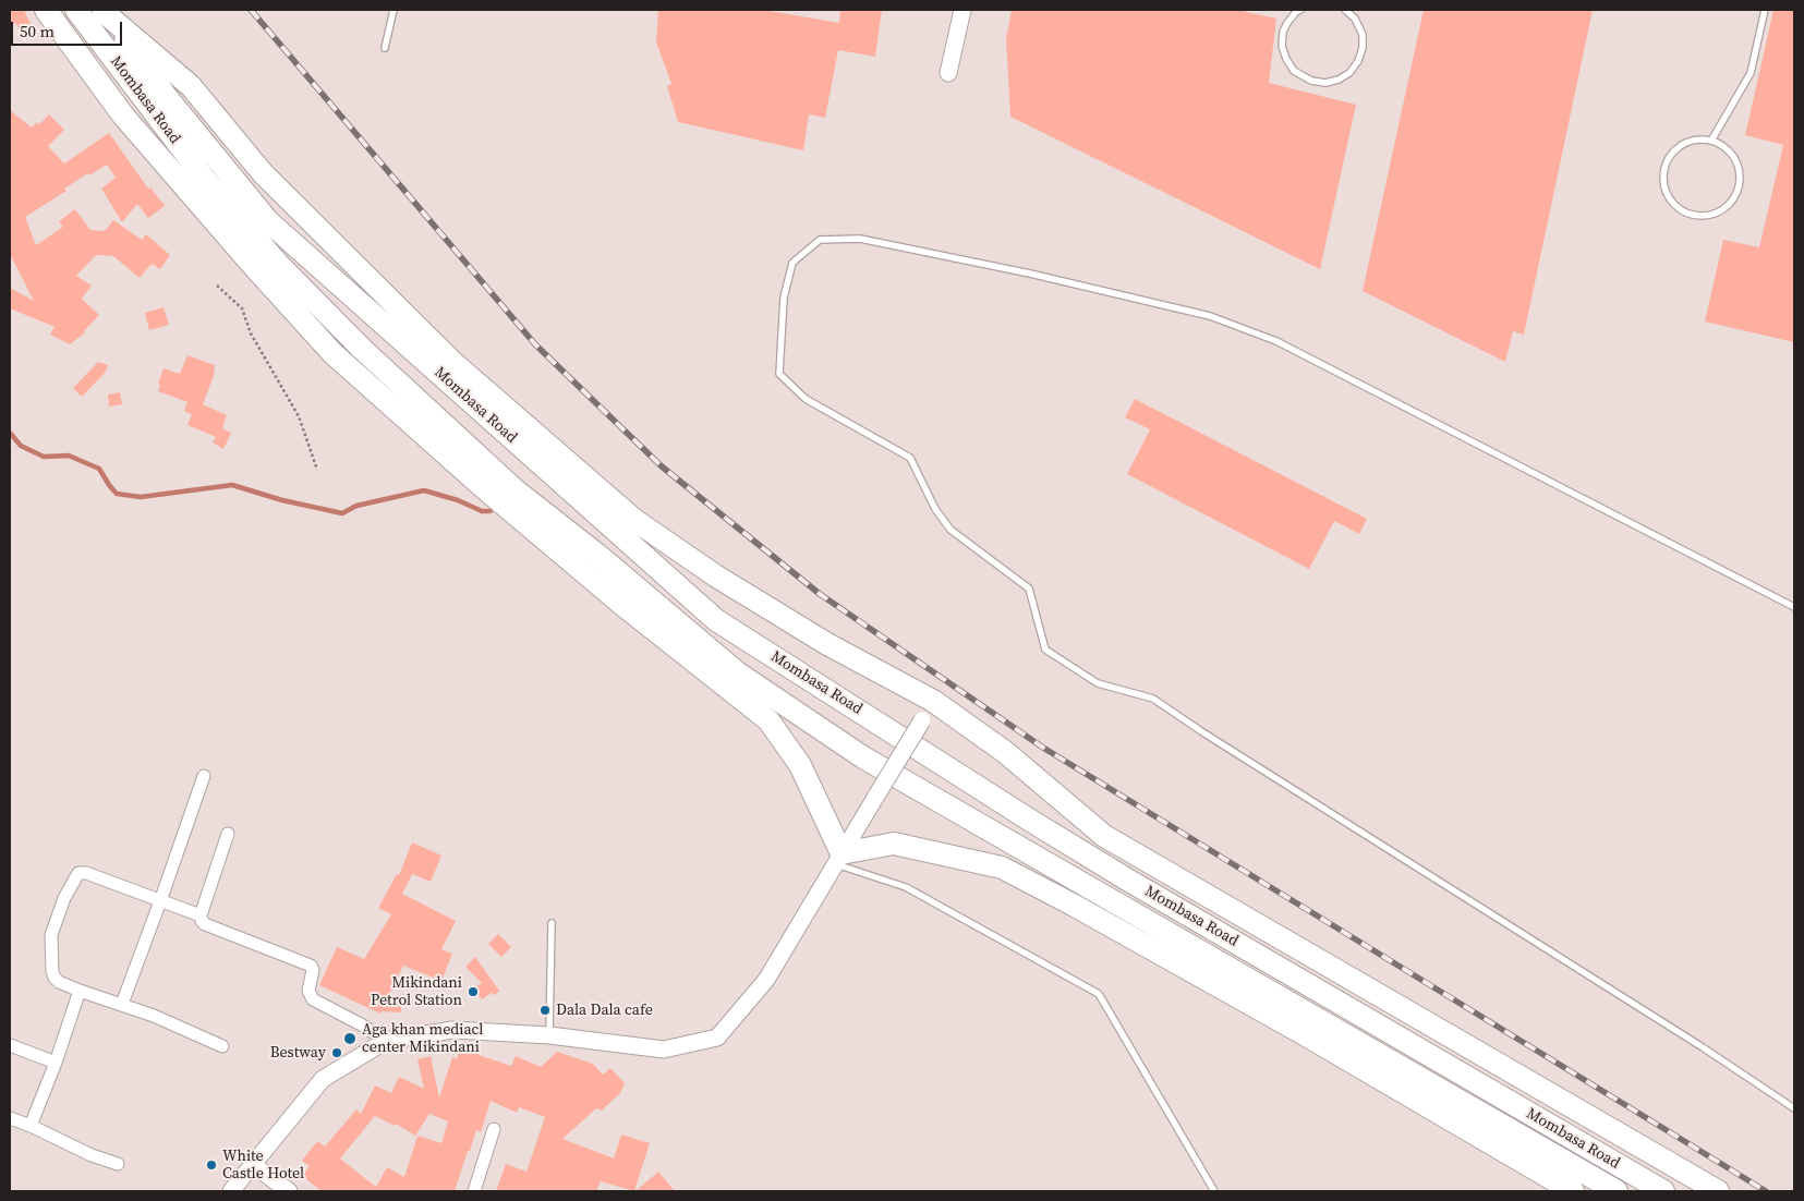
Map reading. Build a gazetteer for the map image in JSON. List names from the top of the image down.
{
  "streets": {
    "highway": ["Mombasa Road"]
  },
  "places": [
    "Mikindani Petrol Station",
    "Dala Dala cafe",
    "Aga khan mediacl center Mikindani",
    "Bestway",
    "White Castle Hotel"
  ],
  "scale_bar": "50 m"
}
